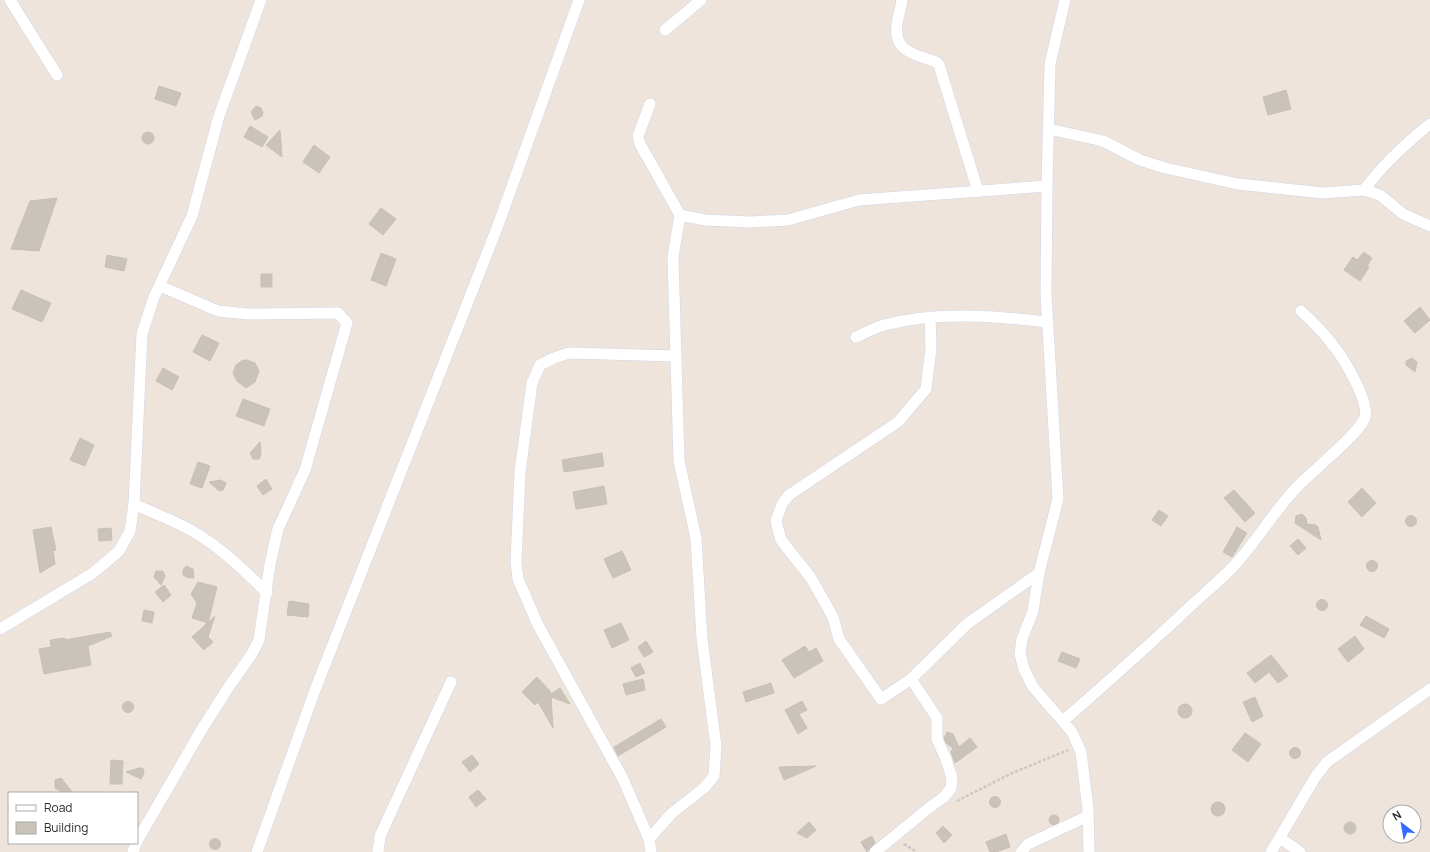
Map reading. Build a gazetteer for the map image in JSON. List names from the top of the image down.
{
  "legend": ["Road", "Building"],
  "north": "top left"
}
